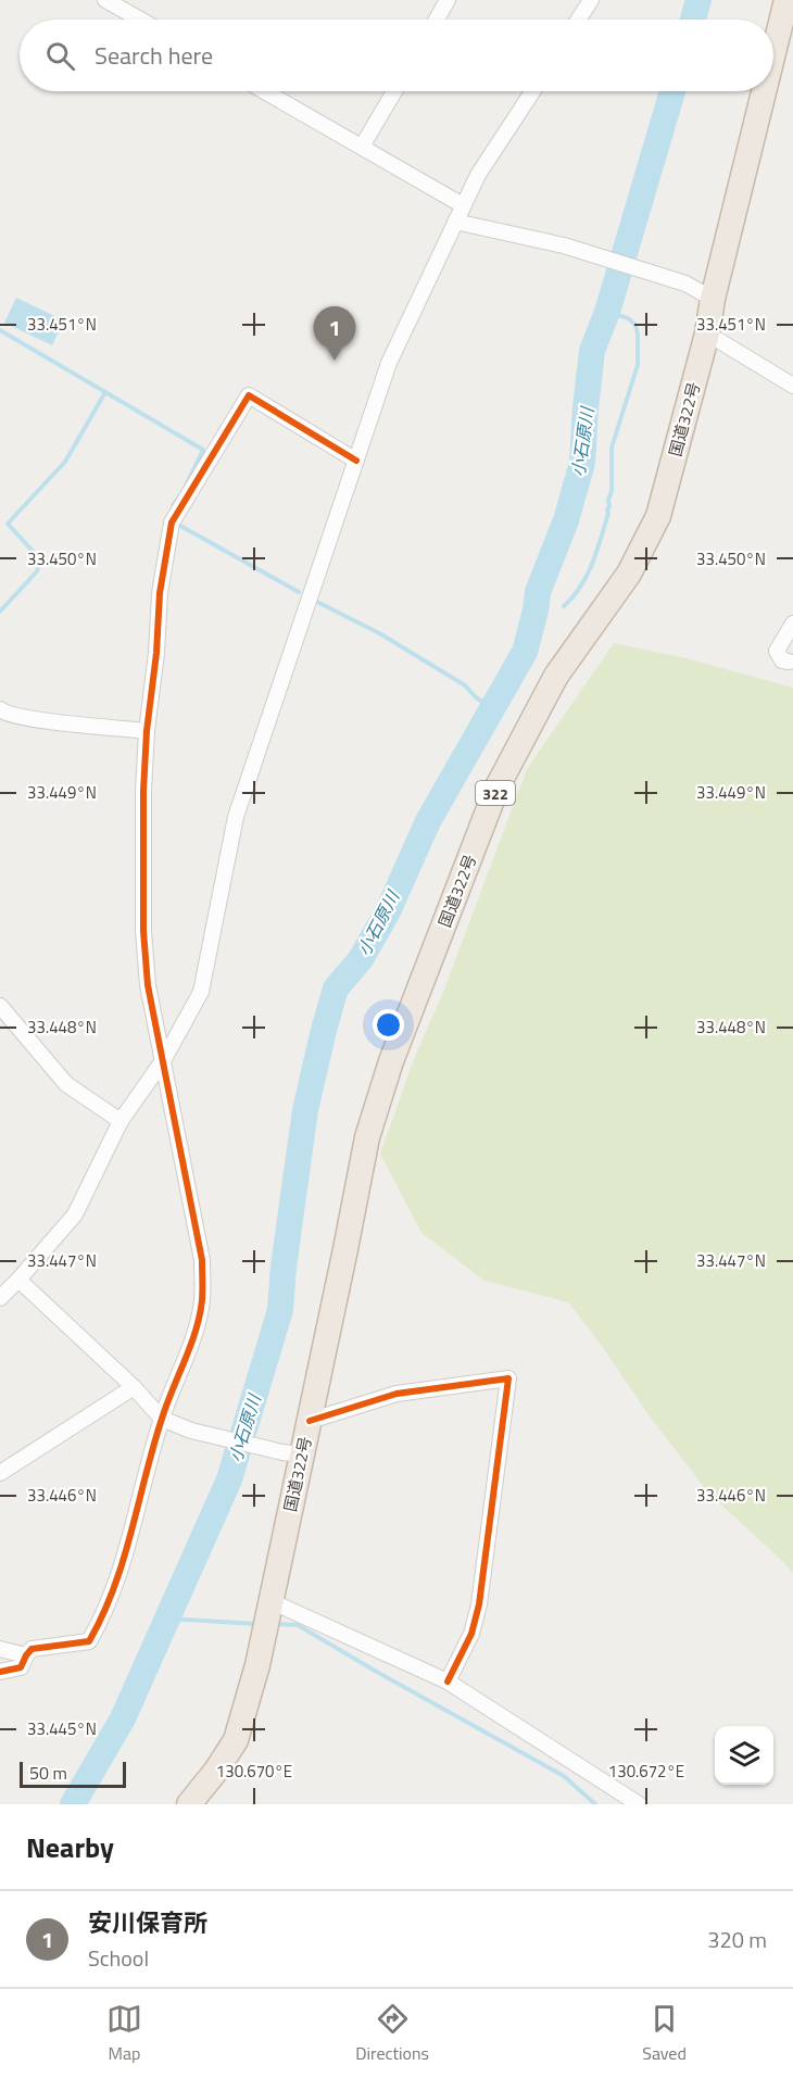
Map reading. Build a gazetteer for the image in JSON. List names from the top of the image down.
{
  "streets": {
    "highway": ["国道322号", "322"]
  },
  "water": ["小石原川"],
  "scale_bar": "50 m",
  "page": {
    "search": "Search here",
    "pins": "1",
    "scale": "50 m",
    "heading": "Nearby",
    "list": [
      {
        "mark": "1",
        "name": "安川保育所",
        "note": "School",
        "value": "320 m"
      }
    ],
    "nav": ["Map", "Directions", "Saved"]
  },
  "coordinates": [
    "33.451°N",
    "33.450°N",
    "33.449°N",
    "33.448°N",
    "33.447°N",
    "33.446°N",
    "33.445°N",
    "130.670°E",
    "130.672°E"
  ]
}
